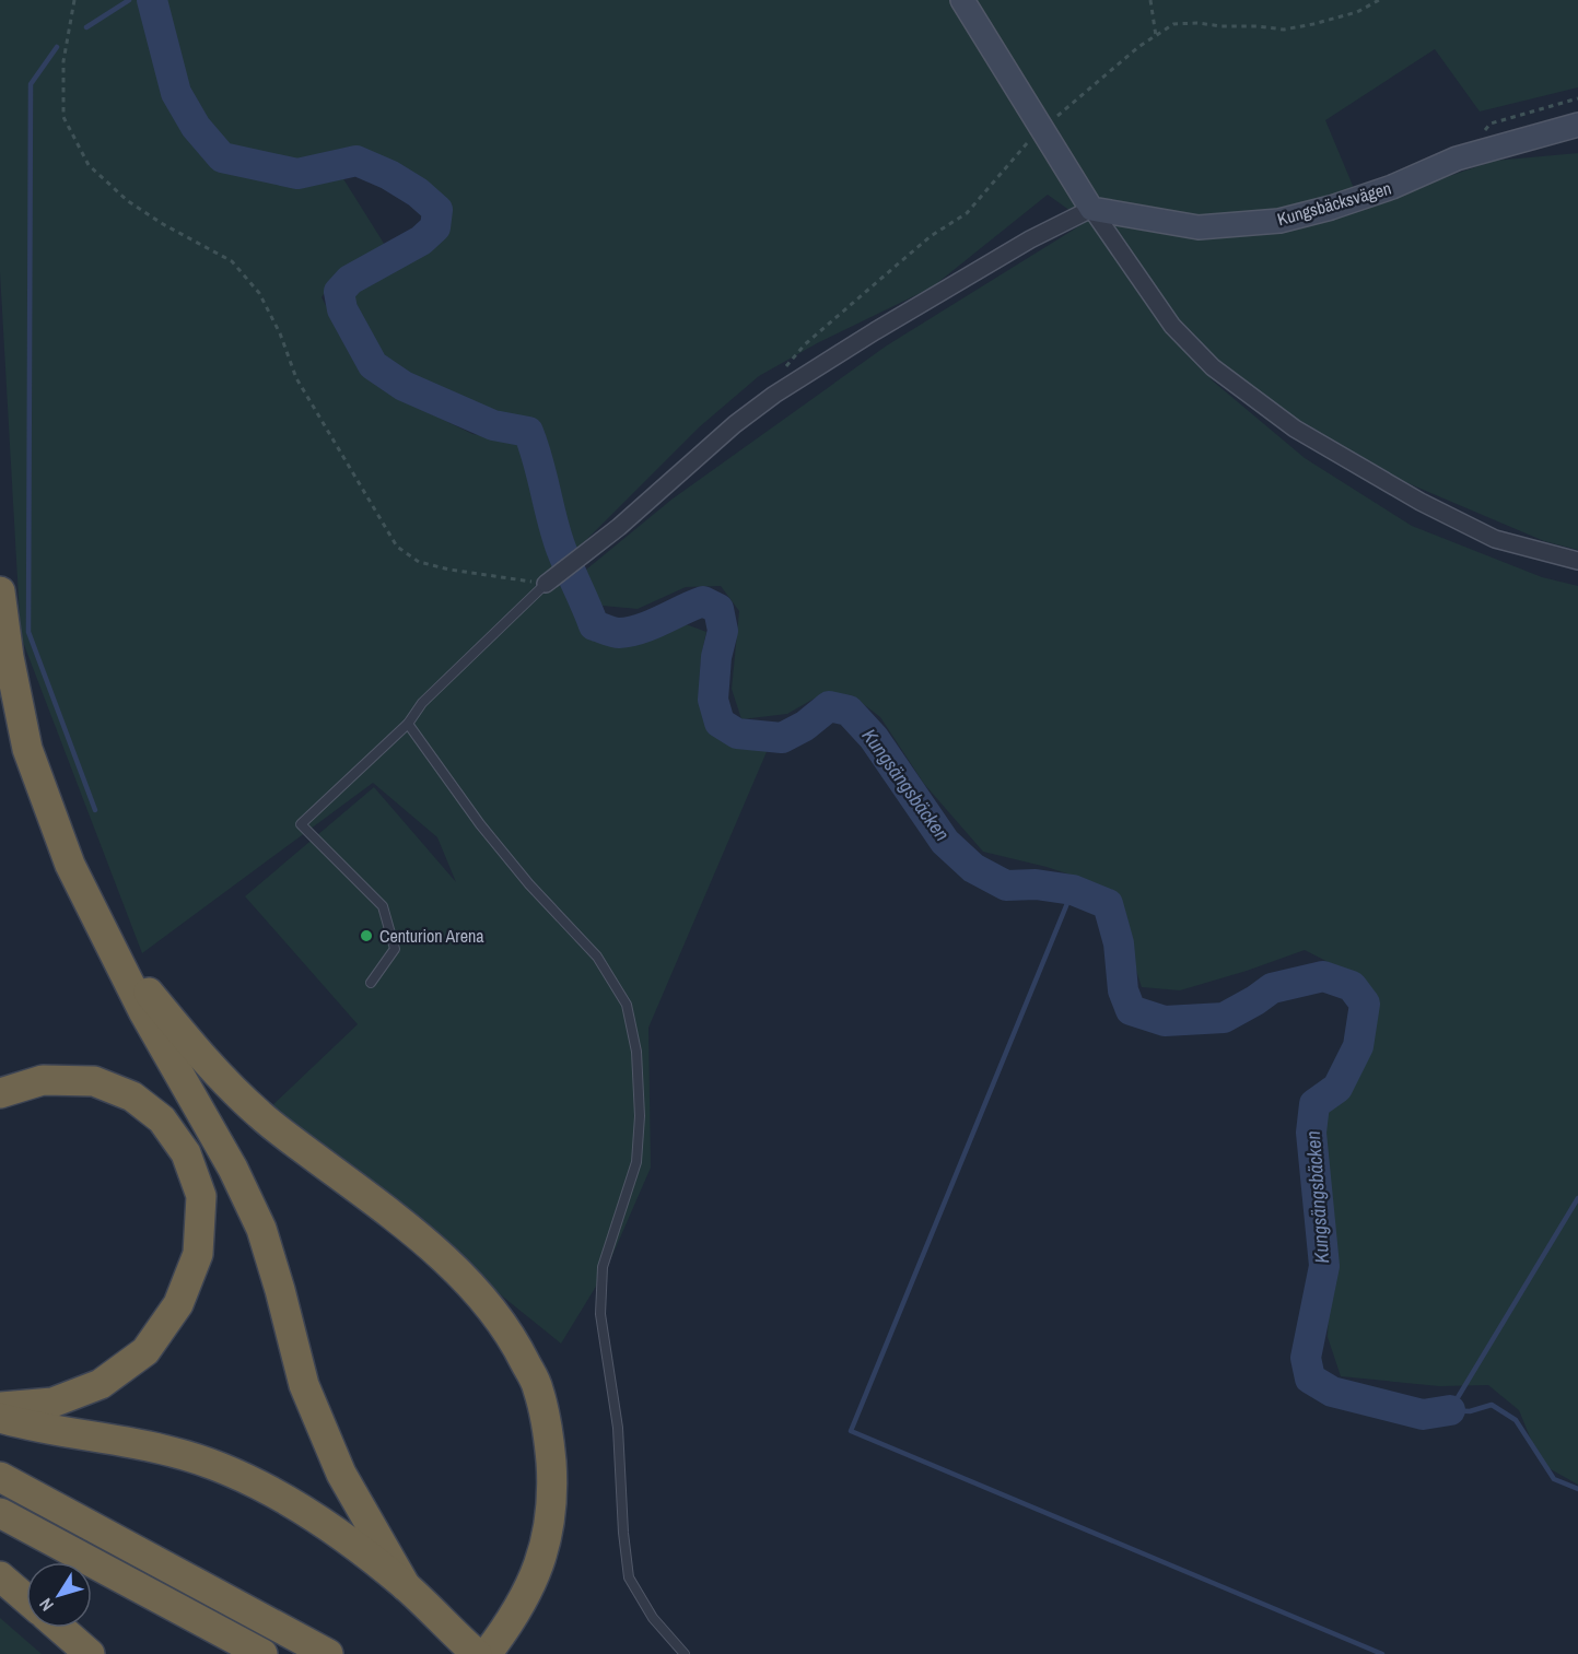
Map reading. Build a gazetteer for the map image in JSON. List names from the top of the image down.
{
  "streets": {
    "street": ["Kungsbäcksvägen"]
  },
  "water": ["Kungsängsbäcken"],
  "places": ["Centurion Arena"],
  "north": "bottom left"
}
